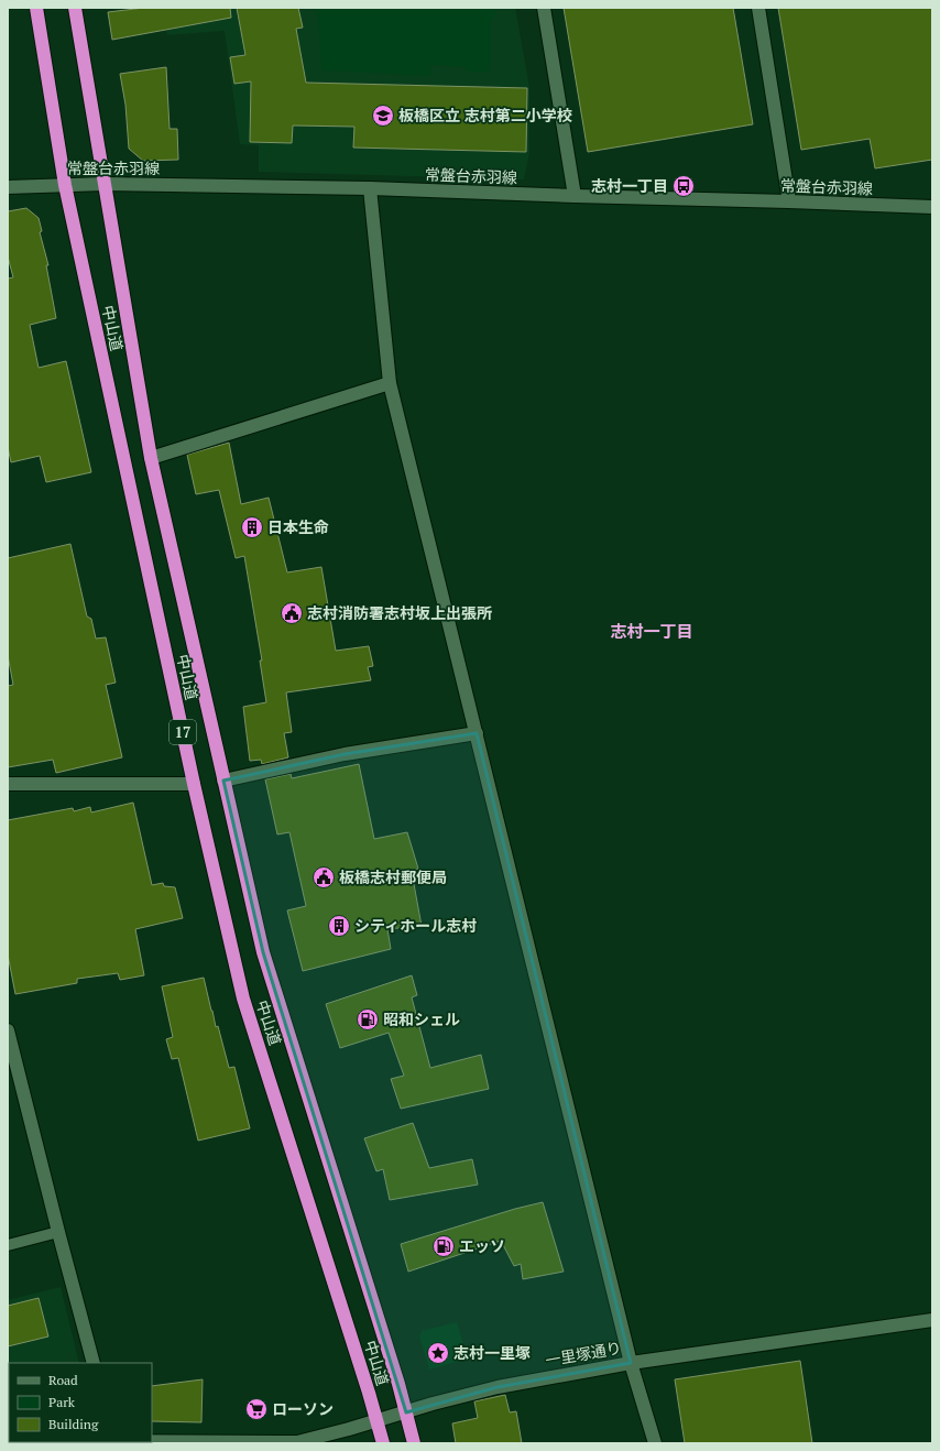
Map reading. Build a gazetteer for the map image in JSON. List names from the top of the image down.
{
  "streets": {
    "highway": ["中山道", "17"],
    "street": ["常盤台赤羽線", "一里塚通り"]
  },
  "crossings": [
    ["常盤台赤羽線", "中山道"],
    ["中山道", "一里塚通り"]
  ],
  "districts": ["志村一丁目"],
  "places": {
    "school or university": ["板橋区立 志村第二小学校"],
    "bus stop": ["志村一丁目"],
    "building": ["日本生命", "シティホール志村"],
    "public building": ["志村消防署志村坂上出張所", "板橋志村郵便局"],
    "fuel station": ["昭和シェル", "エッソ"],
    "place": ["志村一里塚"],
    "supermarket": ["ローソン"]
  },
  "legend": ["Road", "Park", "Building"]
}
